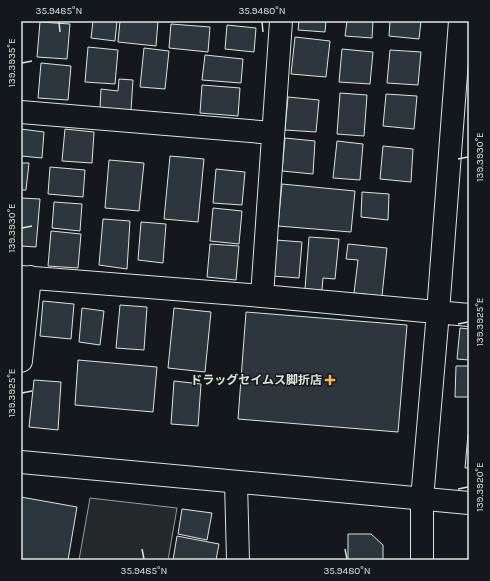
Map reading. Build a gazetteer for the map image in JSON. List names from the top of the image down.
{
  "places": {
    "health": ["ドラッグセイムス脚折店"]
  },
  "coordinates": [
    "35.9485°N",
    "35.9480°N",
    "139.3935°E",
    "139.3930°E",
    "139.3925°E",
    "139.3920°E"
  ]
}
